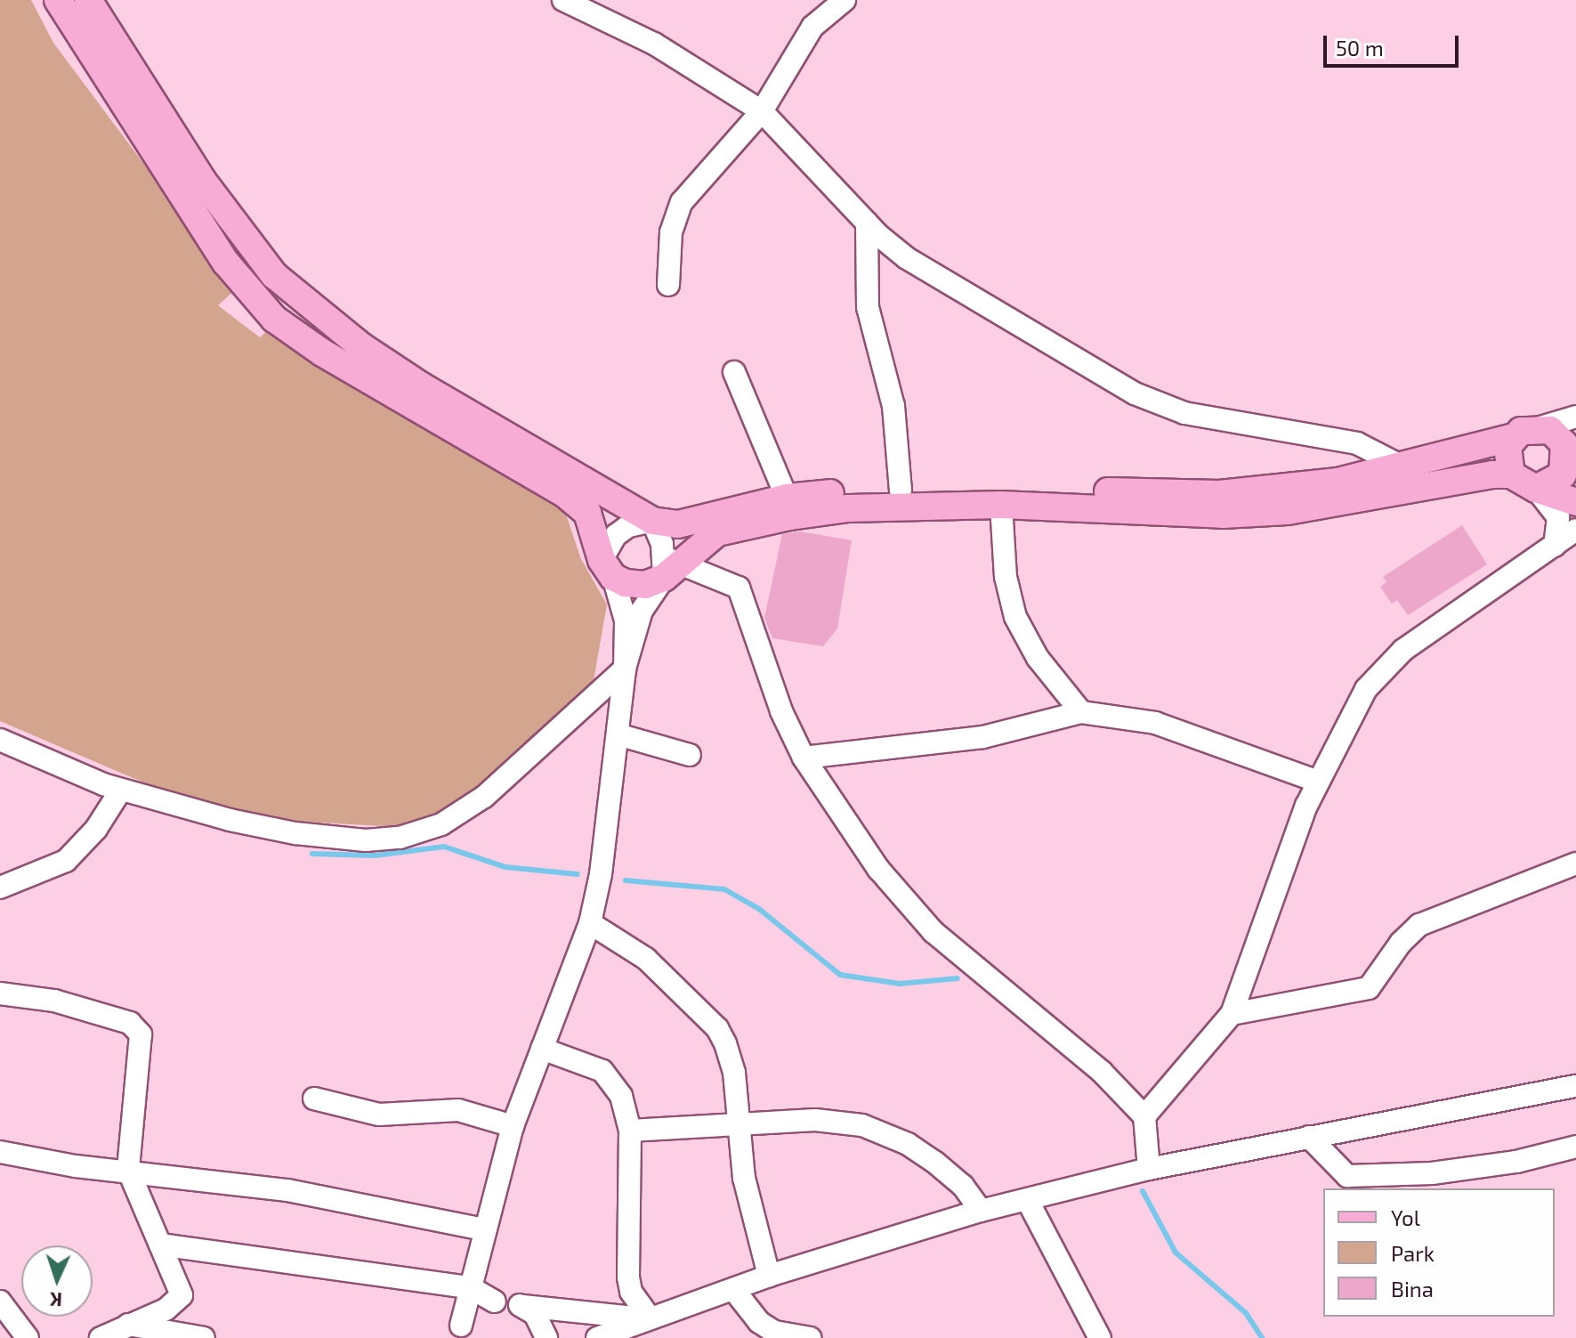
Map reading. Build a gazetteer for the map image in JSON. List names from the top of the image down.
{
  "legend": ["Yol", "Park", "Bina"],
  "scale_bar": "50 m",
  "north": "bottom"
}
